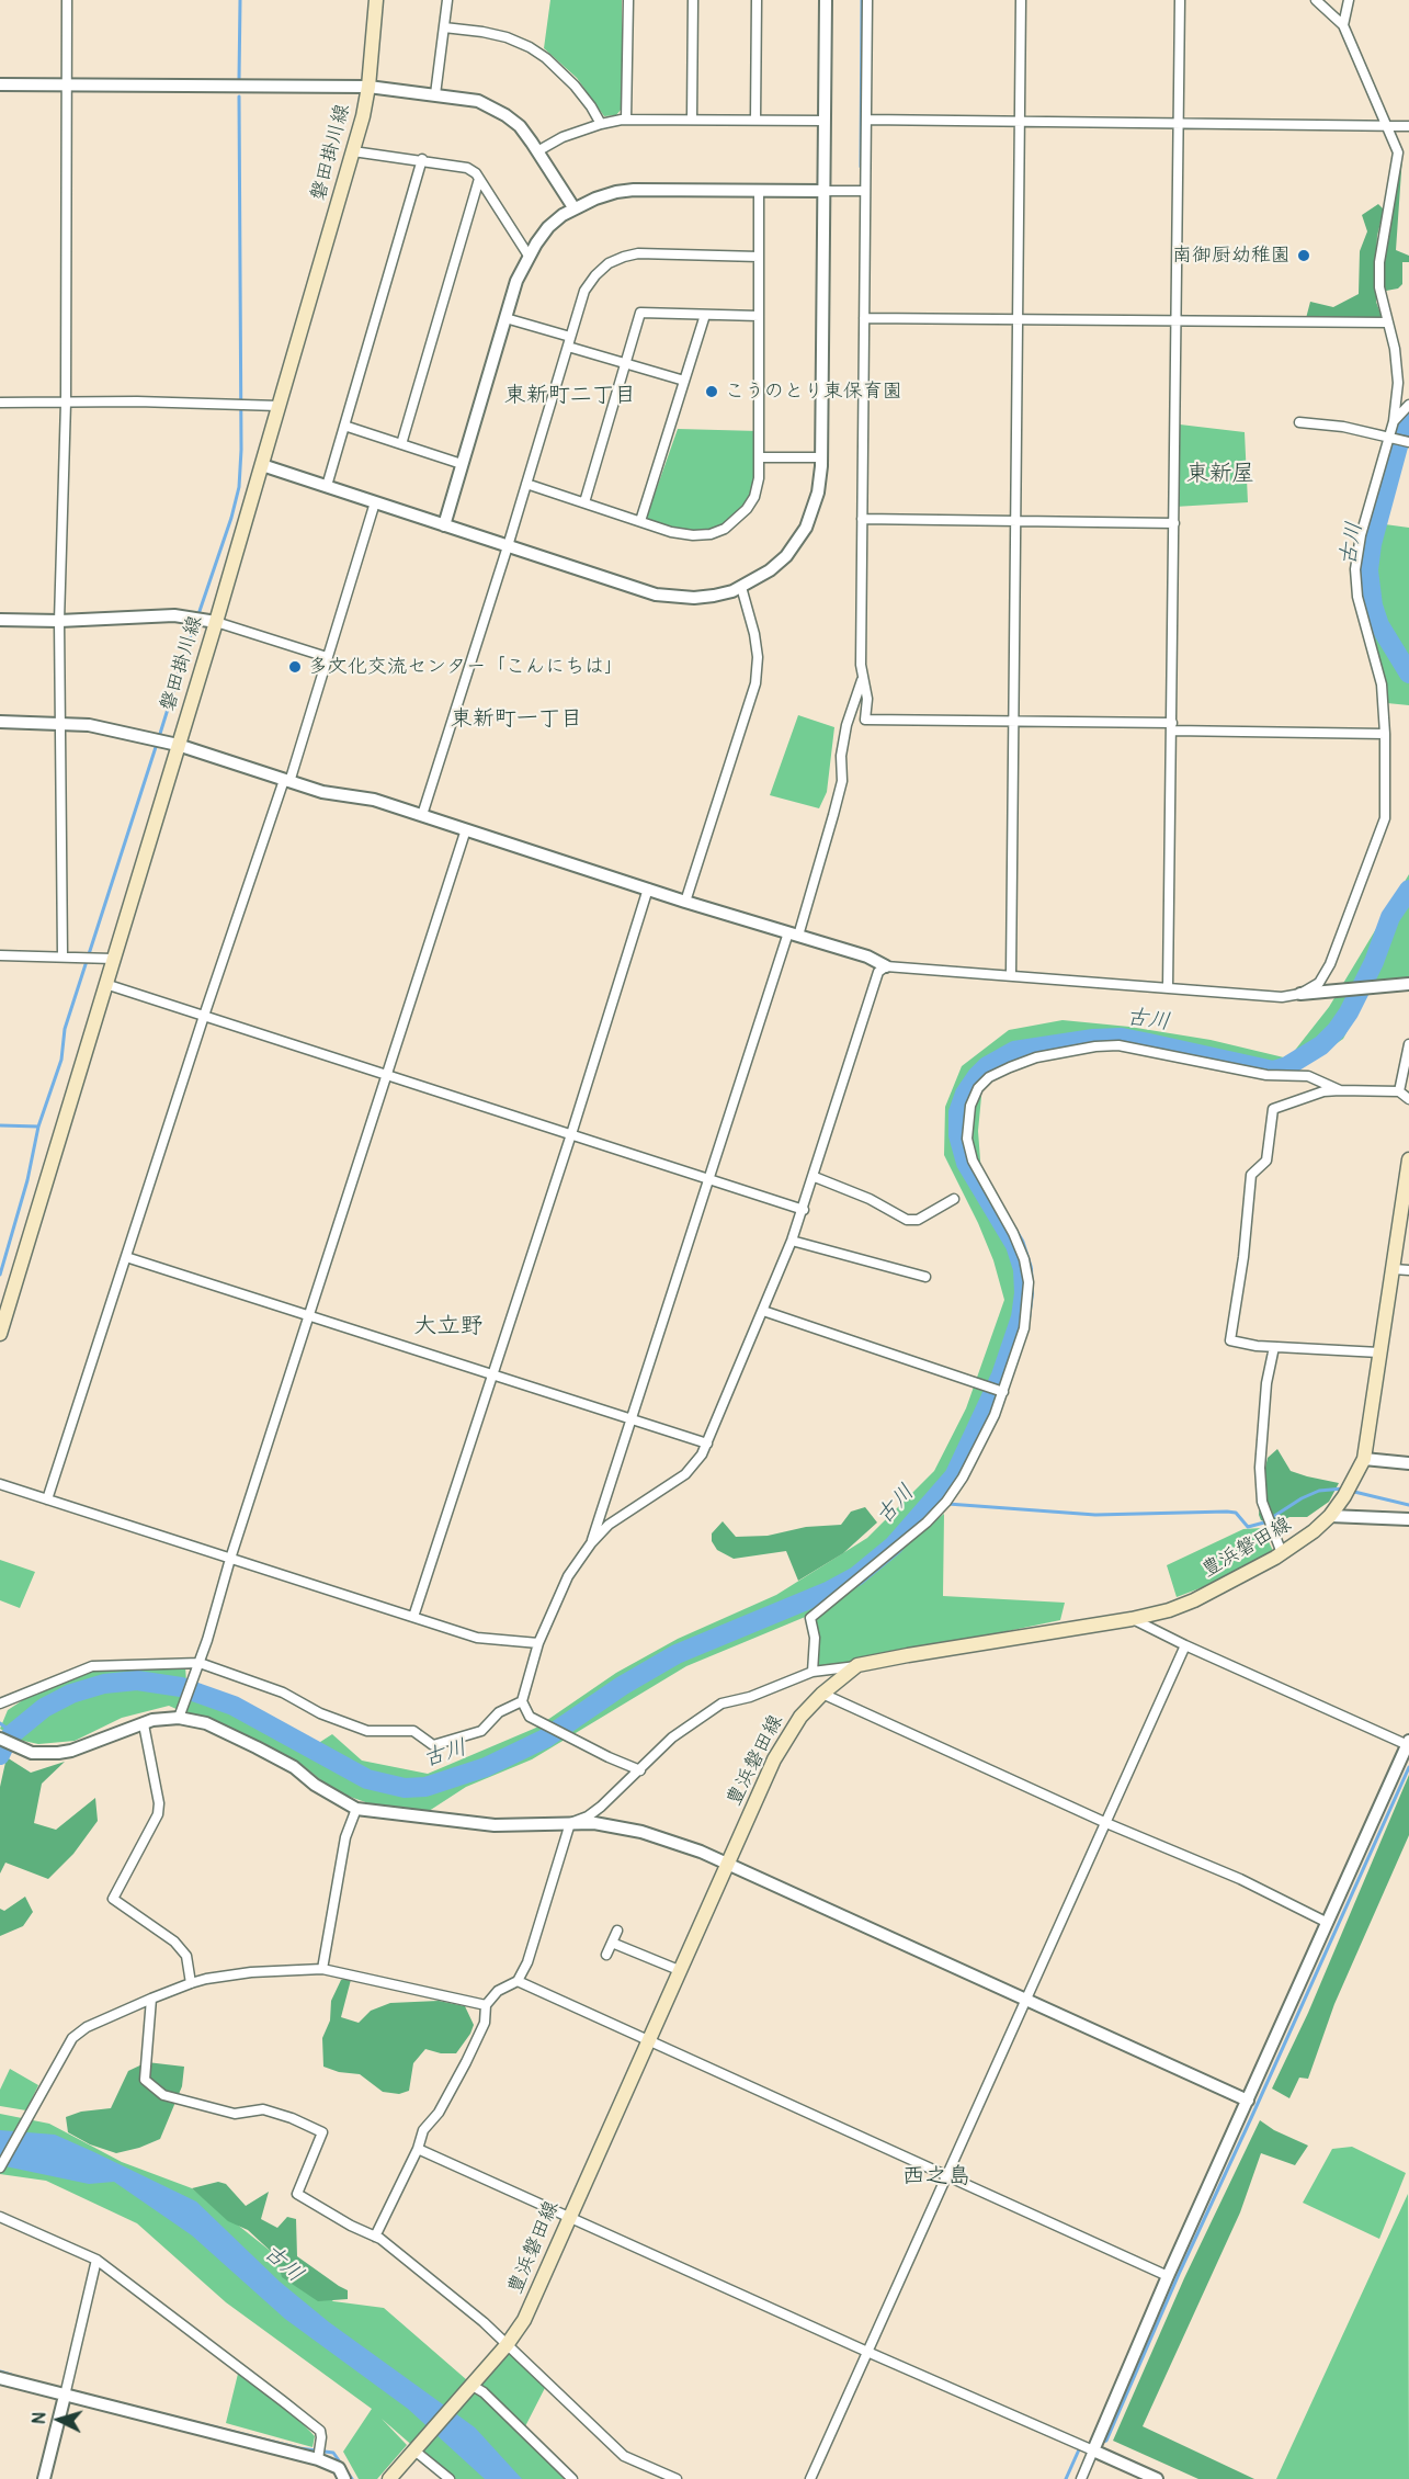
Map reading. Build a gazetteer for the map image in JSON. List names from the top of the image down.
{
  "streets": {
    "main road": ["磐田掛川線", "豊浜磐田線"]
  },
  "districts": [
    "東新町二丁目",
    "東新屋",
    "東新町一丁目",
    "大立野",
    "西之島"
  ],
  "water": ["古川"],
  "places": ["南御厨幼稚園", "こうのとり東保育園", "多文化交流センター「こんにちは」"],
  "north": "left"
}
